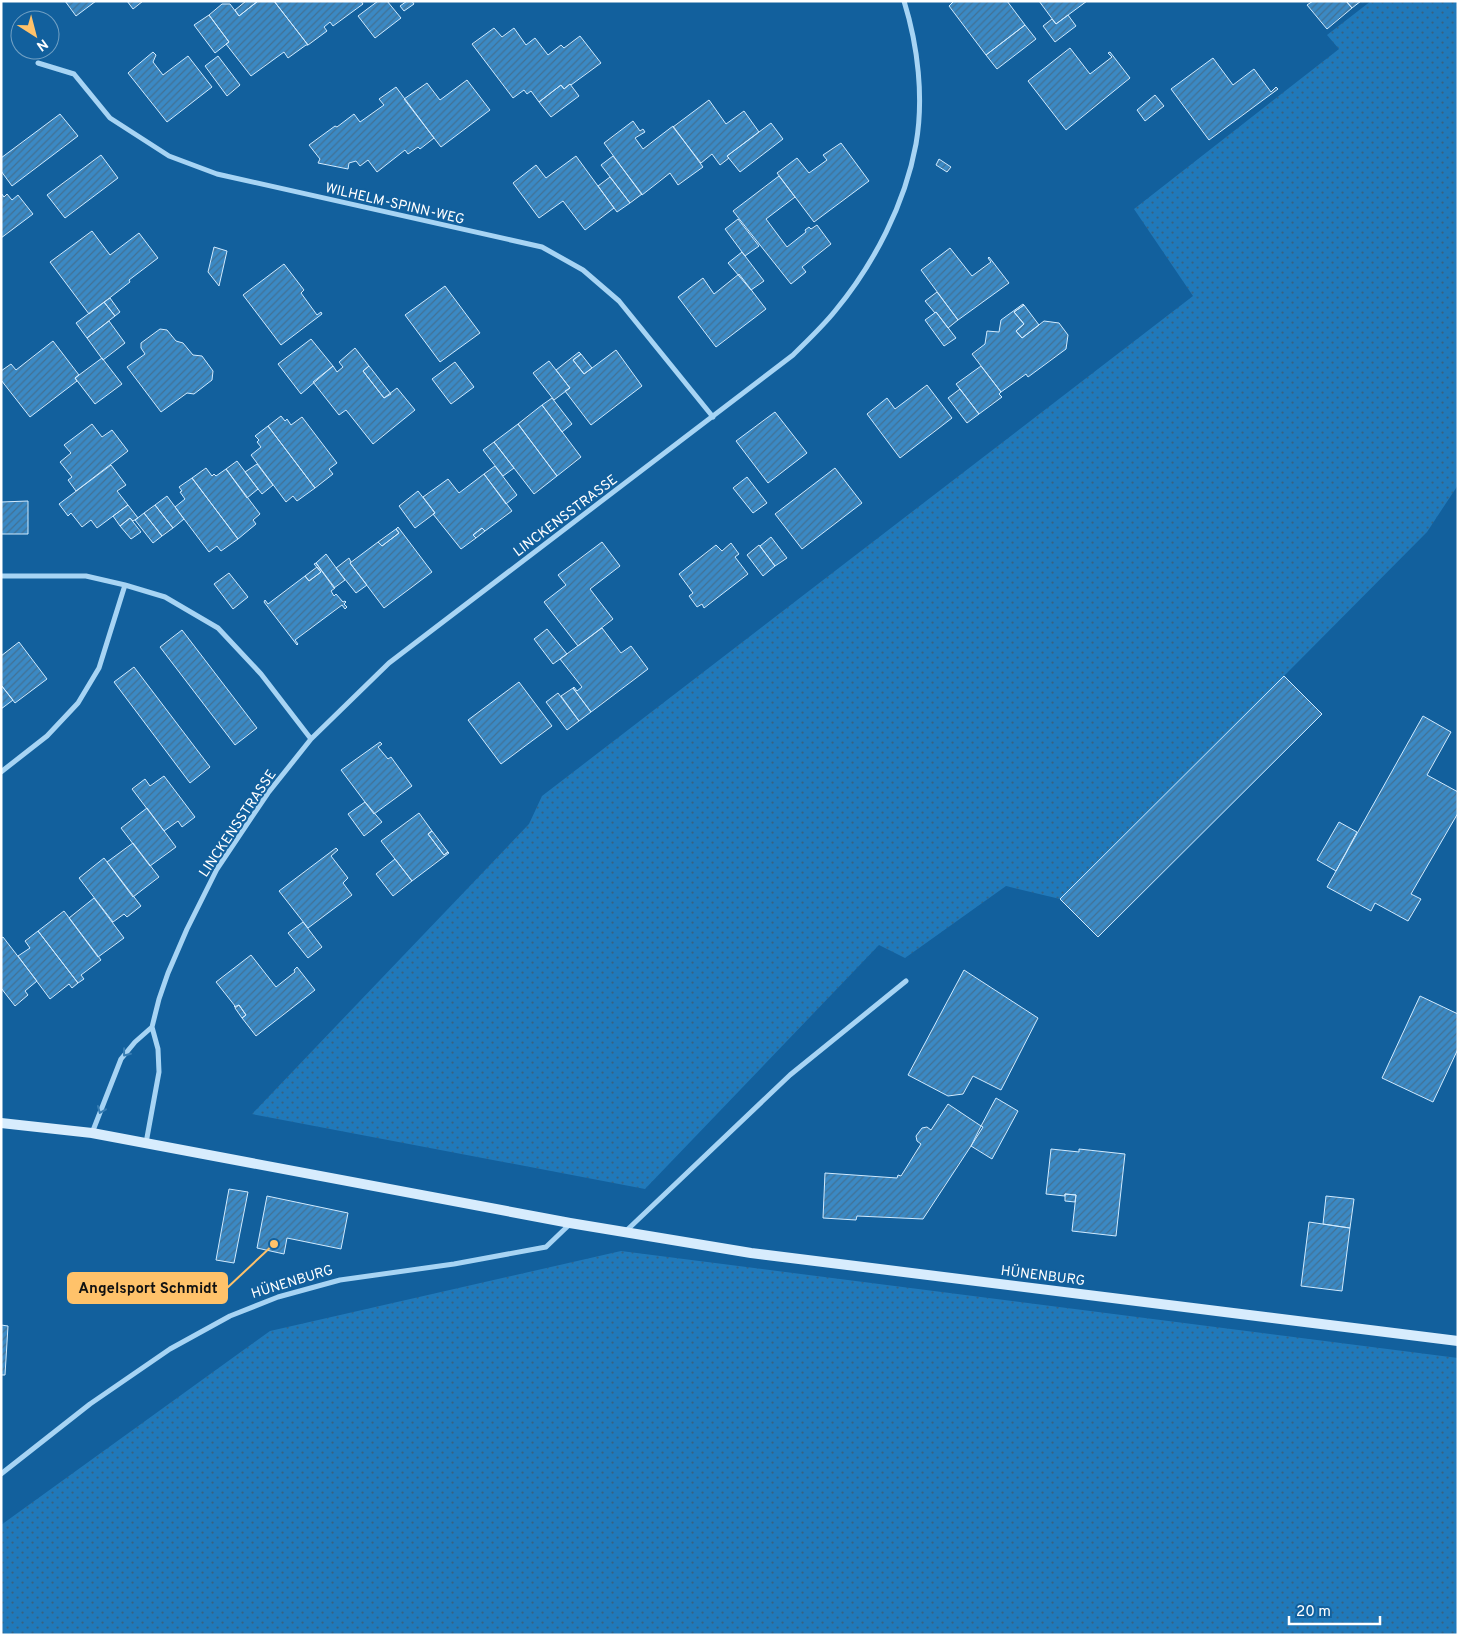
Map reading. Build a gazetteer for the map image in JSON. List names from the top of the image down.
{
  "streets": {
    "street": ["WILHELM-SPINN-WEG", "LINCKENSSTRASSE", "HÜNENBURG"]
  },
  "crossings": [
    ["WILHELM-SPINN-WEG", "LINCKENSSTRASSE"],
    ["LINCKENSSTRASSE", "HÜNENBURG"]
  ],
  "places": ["Angelsport Schmidt"],
  "scale_bar": "20 m",
  "north": "bottom right"
}
